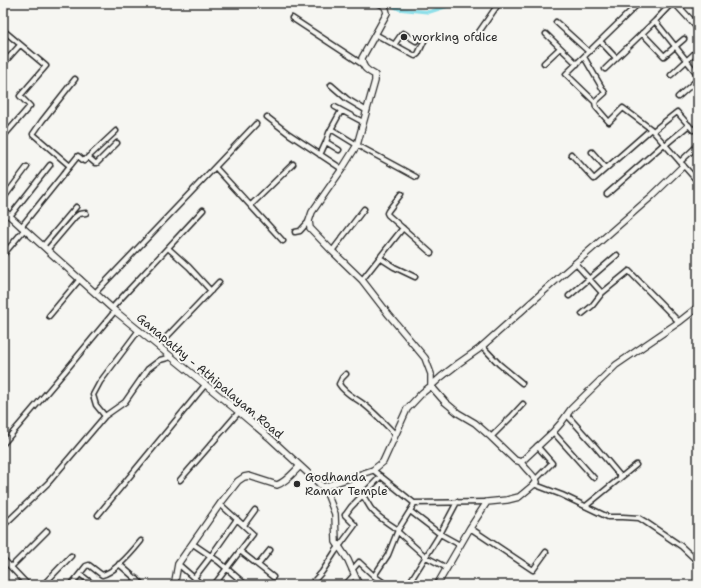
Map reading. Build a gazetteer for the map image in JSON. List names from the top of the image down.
{
  "streets": {
    "street": ["Ganapathy - Athipalayam Road"]
  },
  "places": ["working ofdice", "Godhanda Ramar Temple"]
}
